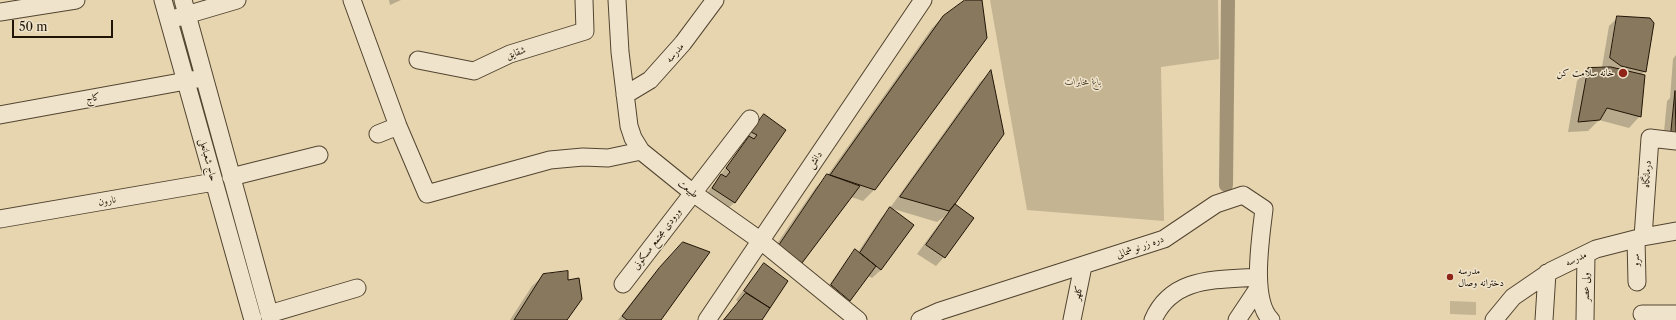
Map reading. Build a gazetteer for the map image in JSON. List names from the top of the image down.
{
  "streets": {
    "street": [
      "شقایق",
      "مدرسه",
      "کاج",
      "حاج شعبانعلی",
      "دانش",
      "درمانگاه",
      "طبیعت",
      "نارون",
      "ورودی مجتمع مسکونی",
      "دره زر نو شمالی",
      "سرو",
      "ولی عصر",
      "کلهر"
    ]
  },
  "crossings": [
    ["مدرسه", "درمانگاه"],
    ["مدرسه", "طبیعت"],
    ["مدرسه", "سرو"],
    ["مدرسه", "ولی عصر"],
    ["کاج", "حاج شعبانعلی"],
    ["حاج شعبانعلی", "نارون"],
    ["دانش", "طبیعت"],
    ["درمانگاه", "سرو"],
    ["طبیعت", "ورودی مجتمع مسکونی"],
    ["دره زر نو شمالی", "کلهر"]
  ],
  "parks": ["باغ مخابرات"],
  "places": ["خانه سلامت کن", "مدرسه دخترانه وصال"],
  "scale_bar": "50 m"
}
